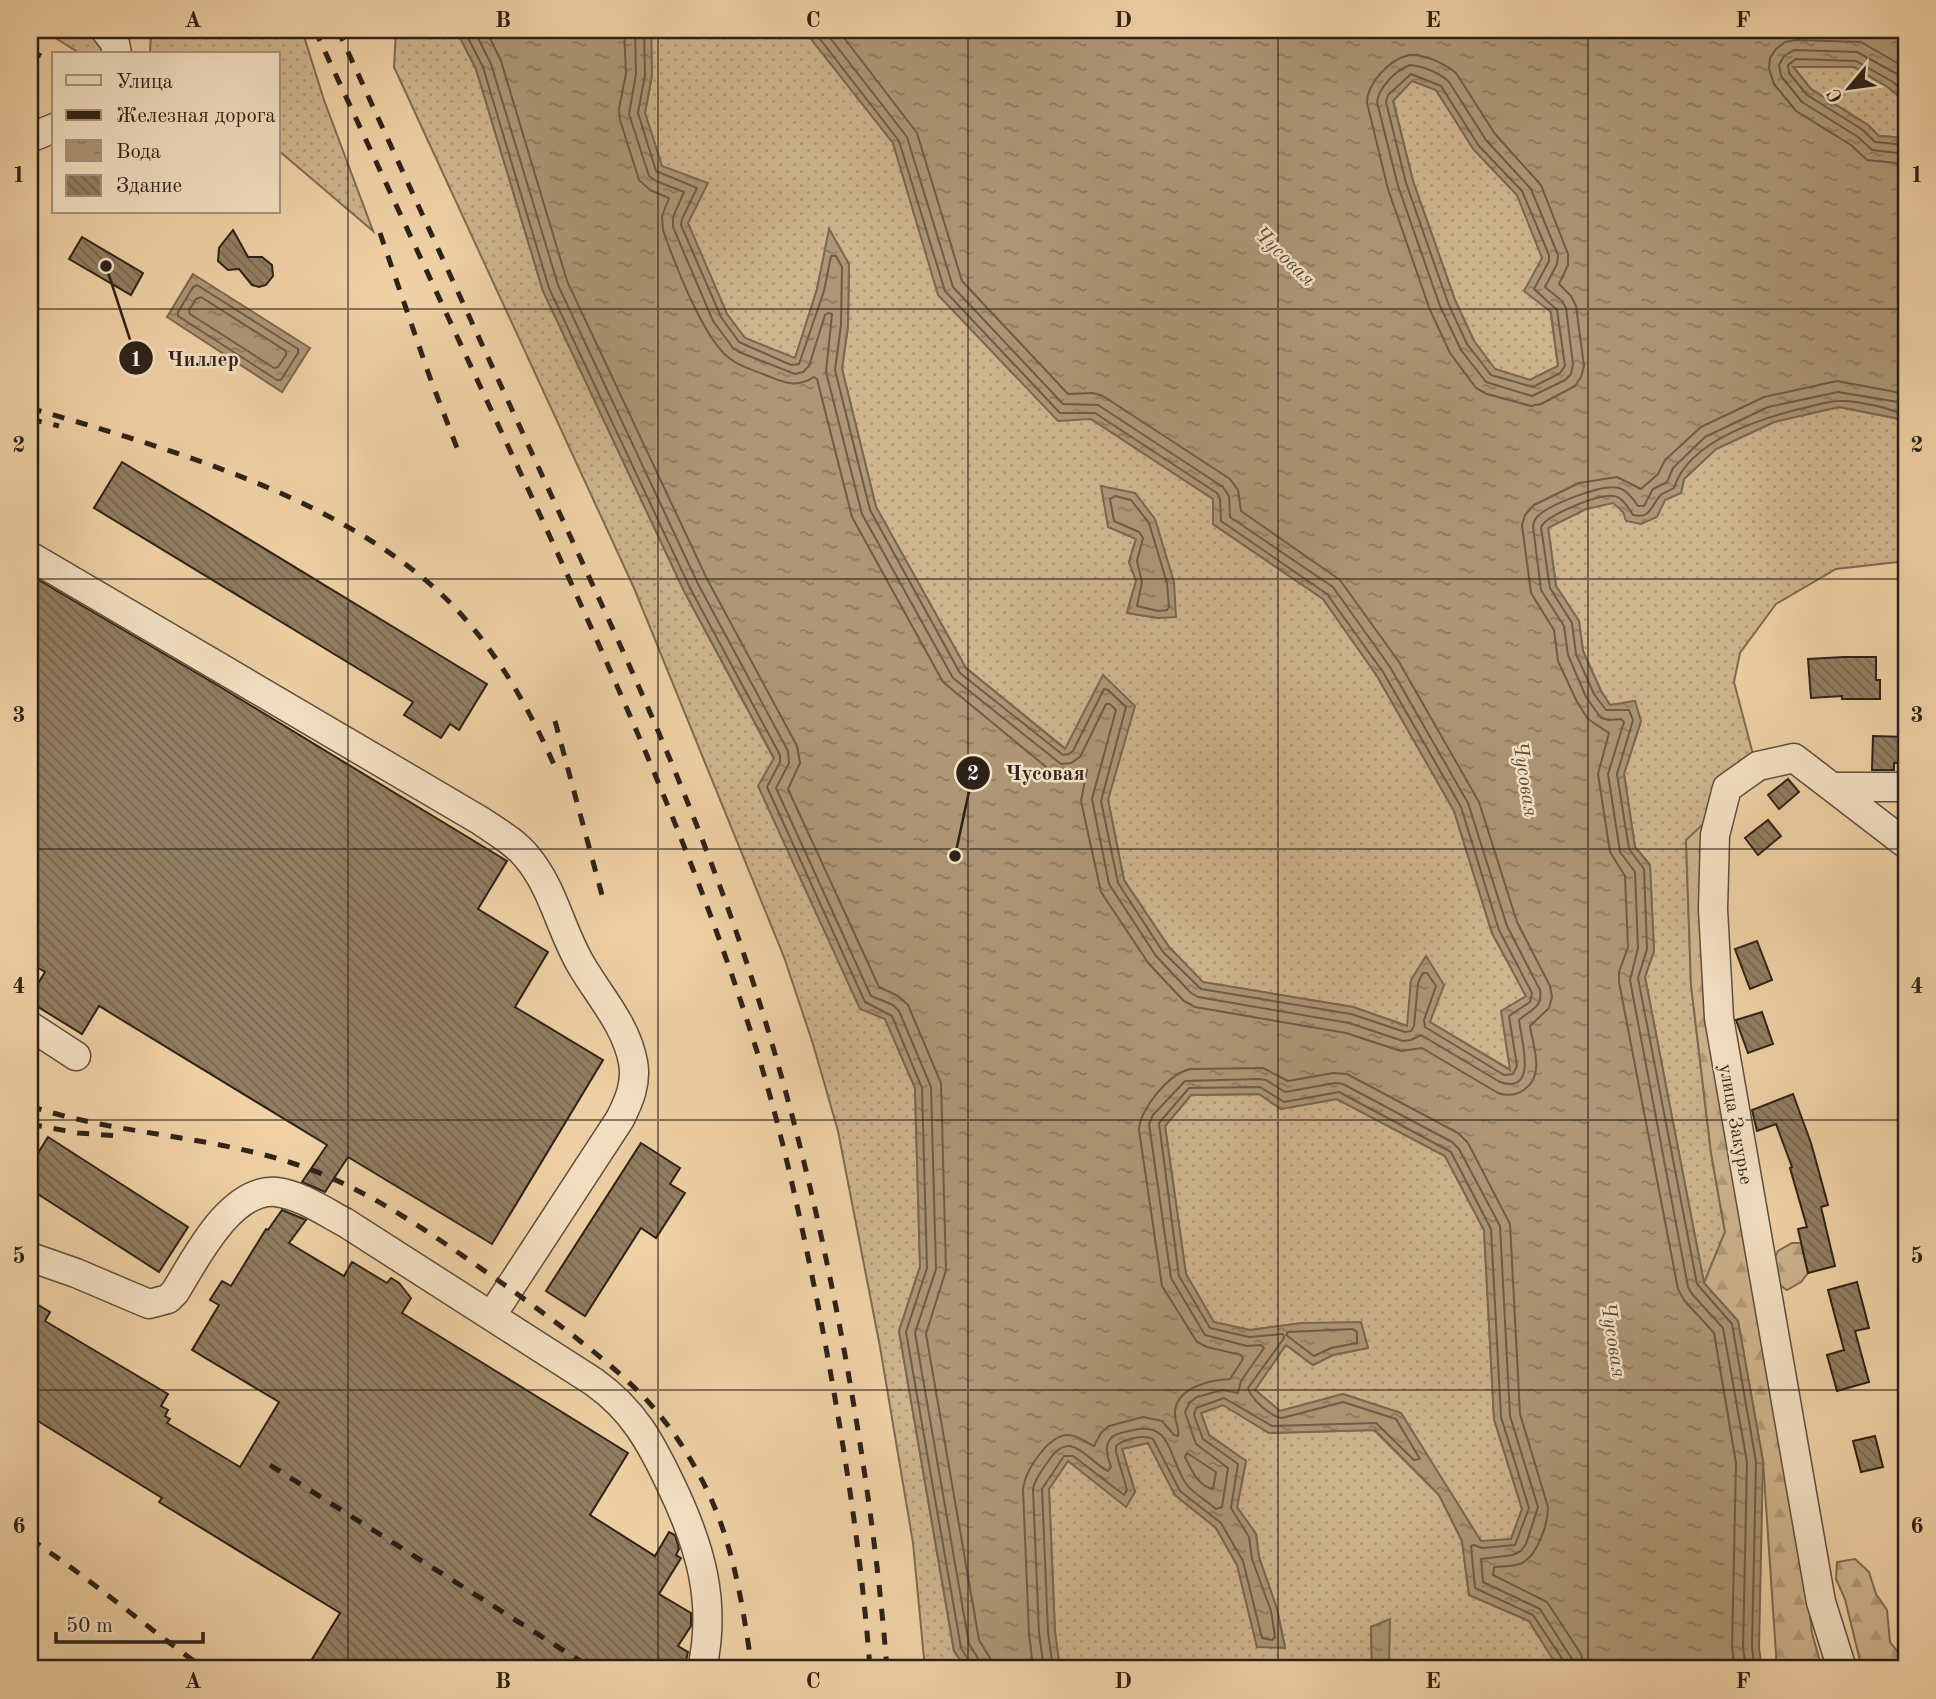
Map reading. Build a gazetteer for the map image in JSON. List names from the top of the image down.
{
  "streets": {
    "street": ["улица Закурье"]
  },
  "water": ["Чусовая"],
  "places": ["Чиллер", "Чусовая"],
  "legend": [
    "Улица",
    "Железная дорога",
    "Вода",
    "Здание"
  ],
  "scale_bar": "50 m",
  "north": "bottom left",
  "grid": {
    "columns": [
      "A",
      "B",
      "C",
      "D",
      "E",
      "F"
    ],
    "rows": [
      "1",
      "2",
      "3",
      "4",
      "5",
      "6"
    ]
  }
}
